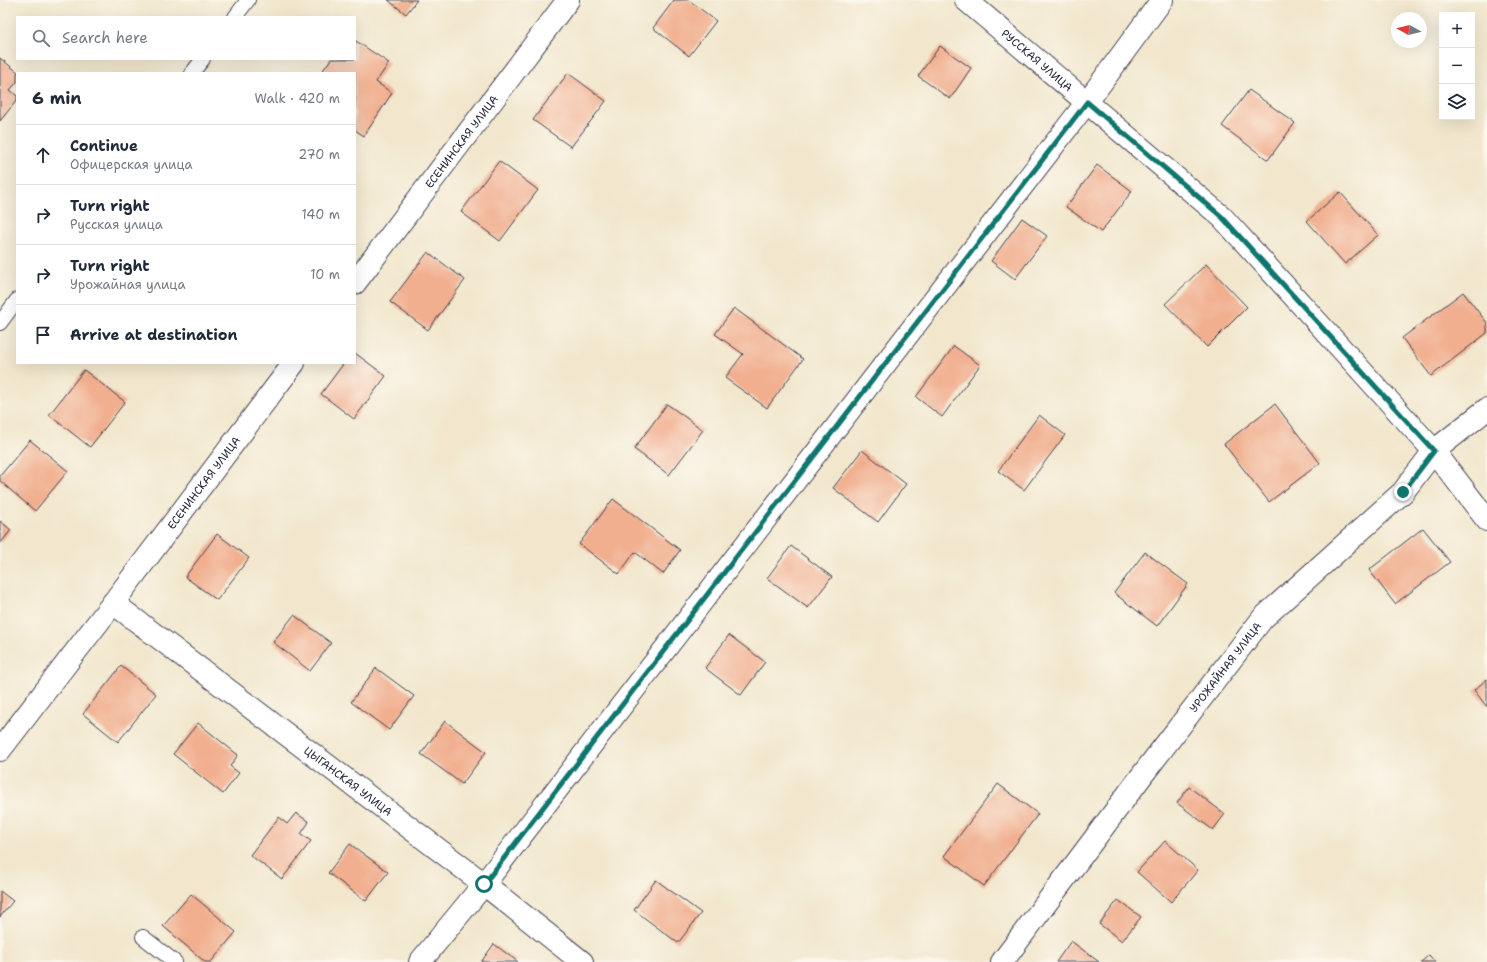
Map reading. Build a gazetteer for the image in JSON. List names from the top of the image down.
{
  "streets": {
    "street": [
      "РУССКАЯ УЛИЦА",
      "ЕСЕНИНСКАЯ УЛИЦА",
      "УРОЖАЙНАЯ УЛИЦА",
      "ЦЫГАНСКАЯ УЛИЦА"
    ]
  },
  "crossings": [
    ["РУССКАЯ УЛИЦА", "УРОЖАЙНАЯ УЛИЦА"],
    ["ЕСЕНИНСКАЯ УЛИЦА", "ЦЫГАНСКАЯ УЛИЦА"]
  ],
  "north": "left",
  "page": {
    "map_buttons": ["+", "−"],
    "search": "Search here",
    "heading": ["6 min", "Walk · 420 m"],
    "list": [
      ["Continue", "Офицерская улица", "270 m"],
      ["Turn right", "Русская улица", "140 m"],
      ["Turn right", "Урожайная улица", "10 m"],
      "Arrive at destination"
    ]
  }
}
